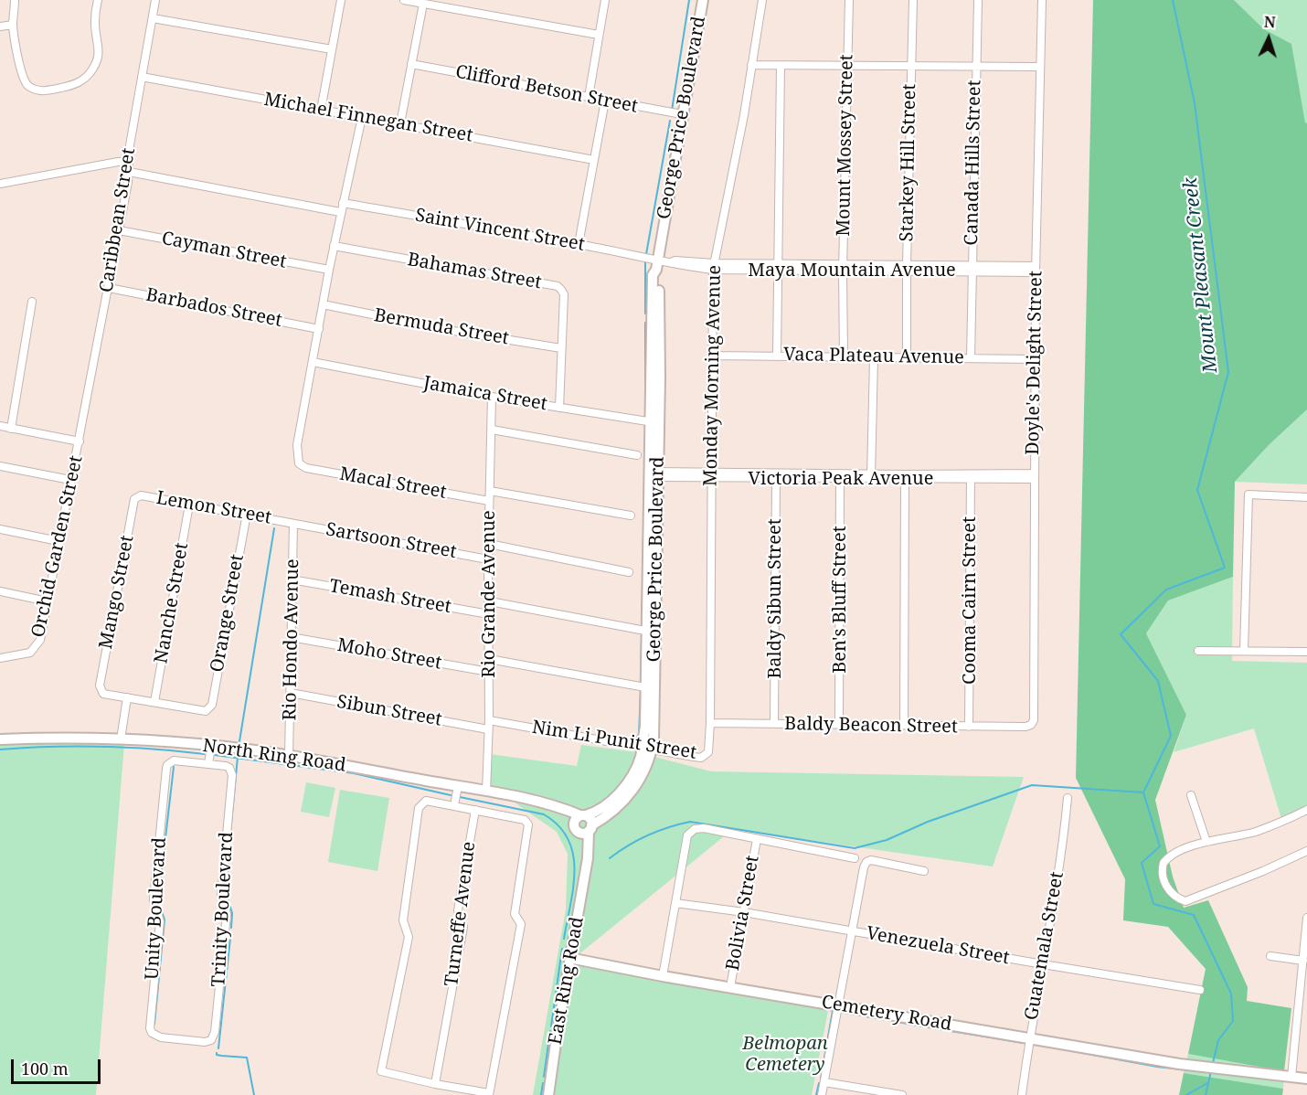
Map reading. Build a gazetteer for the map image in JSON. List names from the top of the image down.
{
  "streets": {
    "main road": [
      "George Price Boulevard",
      "North Ring Road",
      "East Ring Road",
      "Cemetery Road"
    ],
    "street": [
      "Clifford Betson Street",
      "Michael Finnegan Street",
      "Mount Mossey Street",
      "Starkey Hill Street",
      "Canada Hills Street",
      "Caribbean Street",
      "Saint Vincent Street",
      "Cayman Street",
      "Maya Mountain Avenue",
      "Bahamas Street",
      "Barbados Street",
      "Bermuda Street",
      "Vaca Plateau Avenue",
      "Doyle's Delight Street",
      "Monday Morning Avenue",
      "Jamaica Street",
      "Victoria Peak Avenue",
      "Macal Street",
      "Lemon Street",
      "Sartsoon Street",
      "Orchid Garden Street",
      "Mango Street",
      "Rio Grande Avenue",
      "Temash Street",
      "Baldy Sibun Street",
      "Ben's Bluff Street",
      "Cooma Cairn Street",
      "Nanche Street",
      "Orange Street",
      "Rio Hondo Avenue",
      "Moho Street",
      "Sibun Street",
      "Baldy Beacon Street",
      "Nim Li Punit Street",
      "Unity Boulevard",
      "Trinity Boulevard",
      "Bolivia Street",
      "Turneffe Avenue",
      "Venezuela Street",
      "Guatemala Street"
    ]
  },
  "crossings": [
    ["Clifford Betson Street", "George Price Boulevard"],
    ["Michael Finnegan Street", "Caribbean Street"],
    ["George Price Boulevard", "Saint Vincent Street"],
    ["George Price Boulevard", "Maya Mountain Avenue"],
    ["George Price Boulevard", "Jamaica Street"],
    ["George Price Boulevard", "Victoria Peak Avenue"],
    ["George Price Boulevard", "Nim Li Punit Street"],
    ["George Price Boulevard", "North Ring Road"],
    ["George Price Boulevard", "East Ring Road"],
    ["Mount Mossey Street", "Maya Mountain Avenue"],
    ["Mount Mossey Street", "Vaca Plateau Avenue"],
    ["Starkey Hill Street", "Maya Mountain Avenue"],
    ["Starkey Hill Street", "Vaca Plateau Avenue"],
    ["Canada Hills Street", "Maya Mountain Avenue"],
    ["Canada Hills Street", "Vaca Plateau Avenue"],
    ["Caribbean Street", "Cayman Street"],
    ["Caribbean Street", "Barbados Street"],
    ["Caribbean Street", "Orchid Garden Street"],
    ["Saint Vincent Street", "Maya Mountain Avenue"],
    ["Maya Mountain Avenue", "Doyle's Delight Street"],
    ["Maya Mountain Avenue", "Monday Morning Avenue"],
    ["Bahamas Street", "Bermuda Street"],
    ["Bahamas Street", "Jamaica Street"],
    ["Vaca Plateau Avenue", "Doyle's Delight Street"],
    ["Vaca Plateau Avenue", "Monday Morning Avenue"],
    ["Doyle's Delight Street", "Victoria Peak Avenue"],
    ["Doyle's Delight Street", "Baldy Beacon Street"],
    ["Monday Morning Avenue", "Victoria Peak Avenue"],
    ["Monday Morning Avenue", "Baldy Beacon Street"],
    ["Monday Morning Avenue", "Nim Li Punit Street"],
    ["Jamaica Street", "Macal Street"],
    ["Jamaica Street", "Rio Grande Avenue"],
    ["Victoria Peak Avenue", "Baldy Sibun Street"],
    ["Victoria Peak Avenue", "Ben's Bluff Street"],
    ["Victoria Peak Avenue", "Cooma Cairn Street"],
    ["Macal Street", "Rio Grande Avenue"],
    ["Lemon Street", "Sartsoon Street"],
    ["Lemon Street", "Mango Street"],
    ["Lemon Street", "Nanche Street"],
    ["Lemon Street", "Orange Street"],
    ["Lemon Street", "Rio Hondo Avenue"],
    ["Sartsoon Street", "Rio Grande Avenue"],
    ["Sartsoon Street", "Rio Hondo Avenue"],
    ["Rio Grande Avenue", "Temash Street"],
    ["Rio Grande Avenue", "Moho Street"],
    ["Rio Grande Avenue", "Sibun Street"],
    ["Rio Grande Avenue", "Nim Li Punit Street"],
    ["Rio Grande Avenue", "North Ring Road"],
    ["Temash Street", "Rio Hondo Avenue"],
    ["Baldy Sibun Street", "Baldy Beacon Street"],
    ["Ben's Bluff Street", "Baldy Beacon Street"],
    ["Cooma Cairn Street", "Baldy Beacon Street"],
    ["Nanche Street", "Orange Street"],
    ["Rio Hondo Avenue", "Moho Street"],
    ["Rio Hondo Avenue", "Sibun Street"],
    ["Rio Hondo Avenue", "North Ring Road"],
    ["Baldy Beacon Street", "Nim Li Punit Street"],
    ["North Ring Road", "East Ring Road"],
    ["Unity Boulevard", "Trinity Boulevard"],
    ["Bolivia Street", "Venezuela Street"],
    ["Bolivia Street", "Cemetery Road"],
    ["Venezuela Street", "Guatemala Street"],
    ["Guatemala Street", "Cemetery Road"],
    ["East Ring Road", "Cemetery Road"]
  ],
  "water": ["Mount Pleasant Creek"],
  "parks": ["Belmopan Cemetery"],
  "scale_bar": "100 m",
  "north": "top"
}
